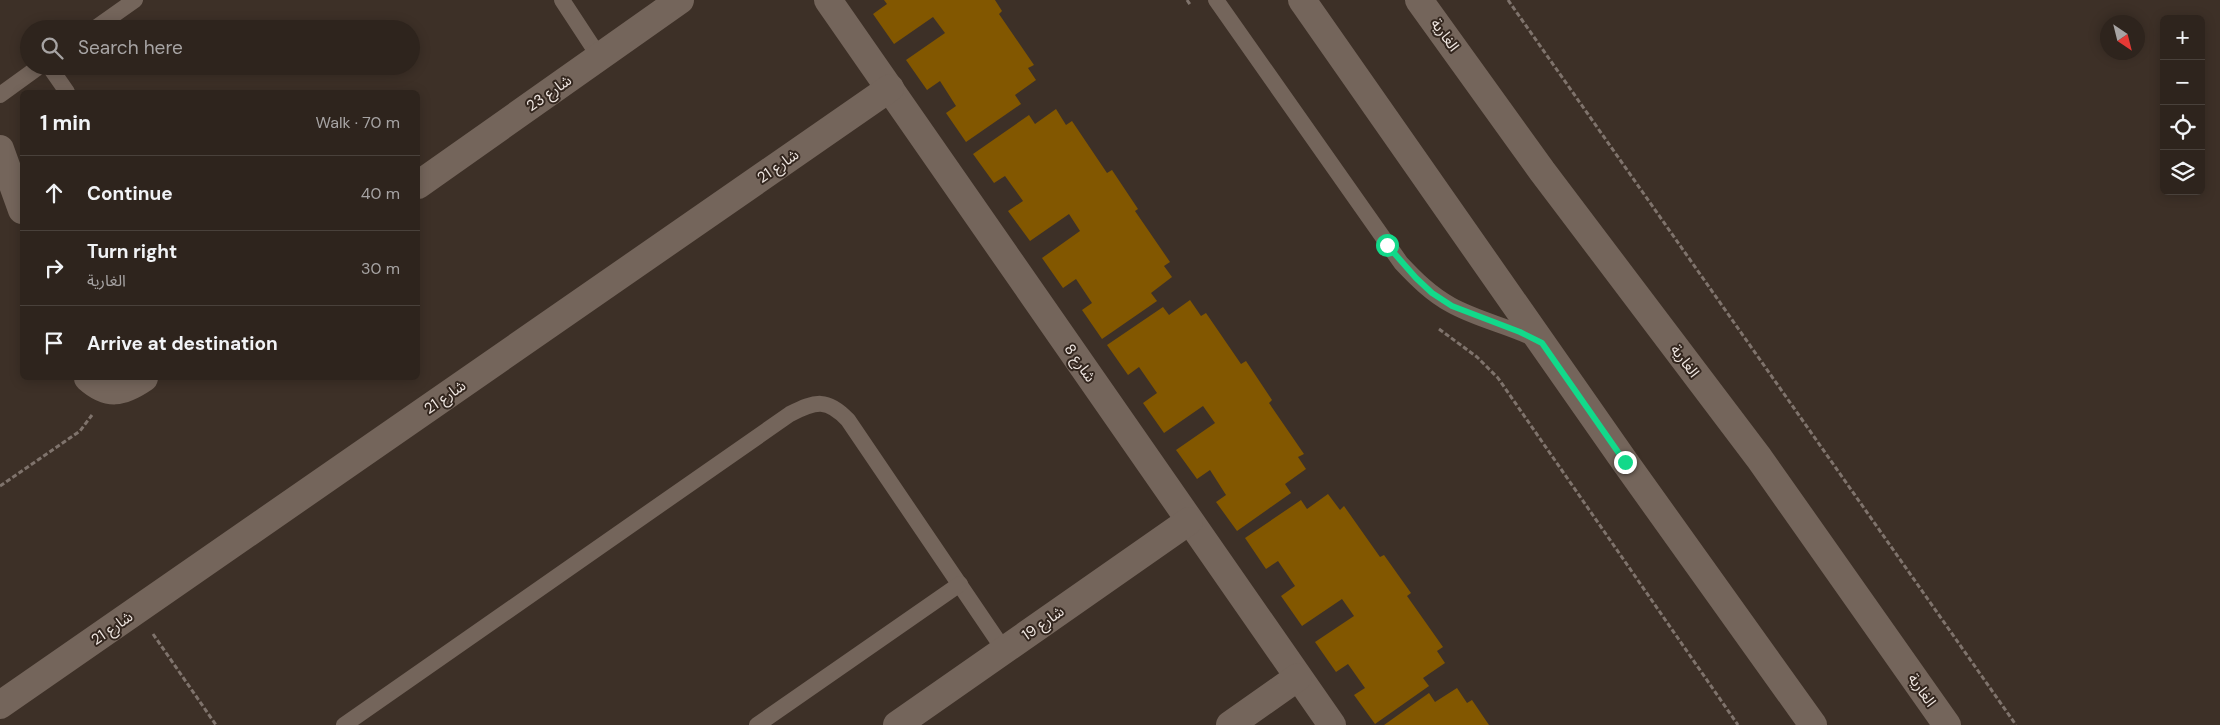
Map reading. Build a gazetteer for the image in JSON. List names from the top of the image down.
{
  "streets": {
    "street": [
      "الغارية",
      "شارع 23",
      "شارع 21",
      "شارع 8",
      "شارع 19"
    ]
  },
  "crossings": [
    ["شارع 21", "شارع 8"],
    ["شارع 8", "شارع 19"]
  ],
  "north": "bottom right",
  "page": {
    "map_buttons": ["+", "−"],
    "search": "Search here",
    "heading": ["1 min", "Walk · 70 m"],
    "list": [
      ["Continue", "40 m"],
      ["Turn right", "الغارية", "30 m"],
      "Arrive at destination"
    ]
  }
}
